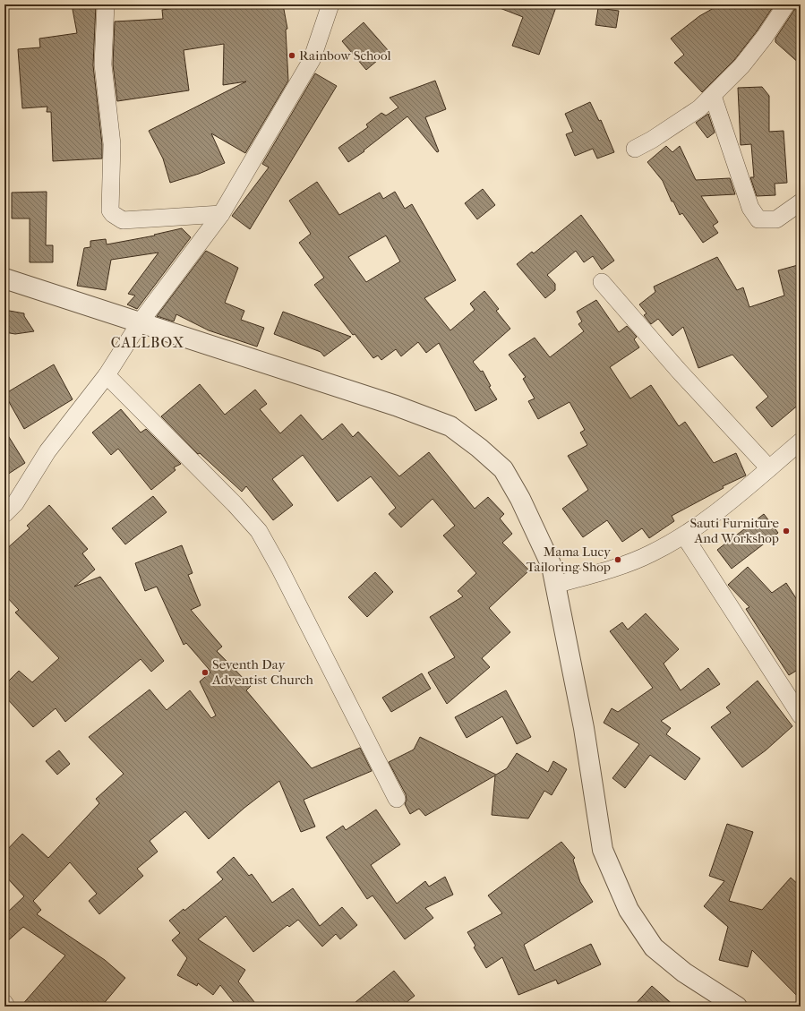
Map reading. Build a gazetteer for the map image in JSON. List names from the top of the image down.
{
  "districts": ["CALLBOX"],
  "places": [
    "Rainbow School",
    "Sauti Furniture And Workshop",
    "Mama Lucy Tailoring Shop",
    "Seventh Day Adventist Church"
  ]
}
